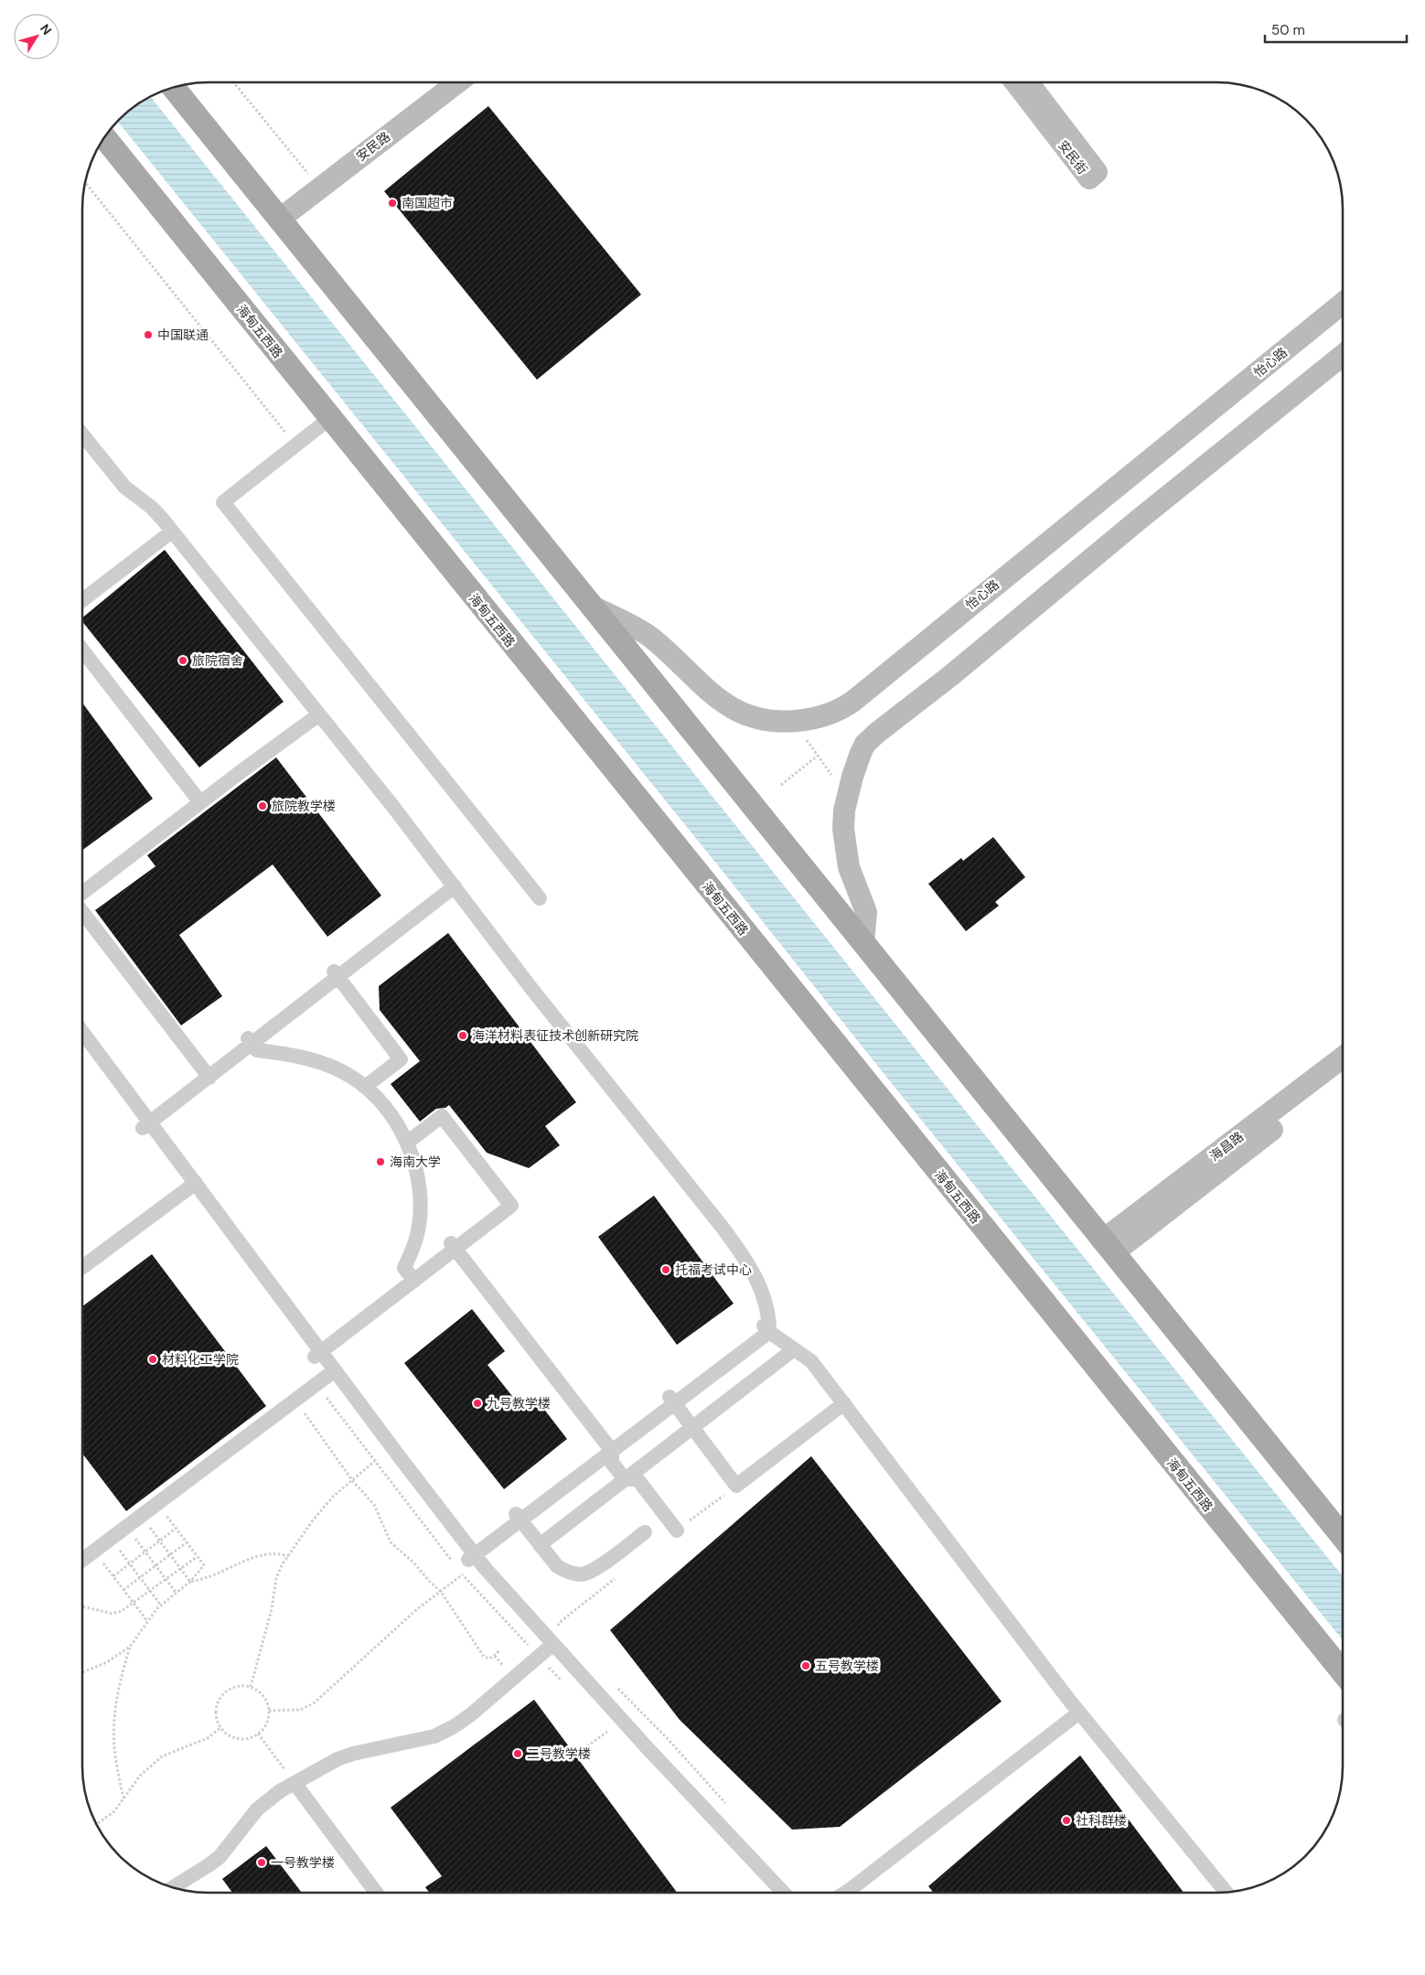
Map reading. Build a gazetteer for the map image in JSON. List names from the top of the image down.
{
  "streets": {
    "main road": ["海甸五西路"],
    "street": [
      "安民路",
      "安民街",
      "怡心路",
      "海昌路"
    ]
  },
  "places": [
    "南国超市",
    "中国联通",
    "旅院宿舍",
    "旅院教学楼",
    "海洋材料表征技术创新研究院",
    "海南大学",
    "托福考试中心",
    "材料化工学院",
    "九号教学楼",
    "五号教学楼",
    "二号教学楼",
    "社科群楼",
    "一号教学楼"
  ],
  "scale_bar": "50 m",
  "north": "top right"
}
